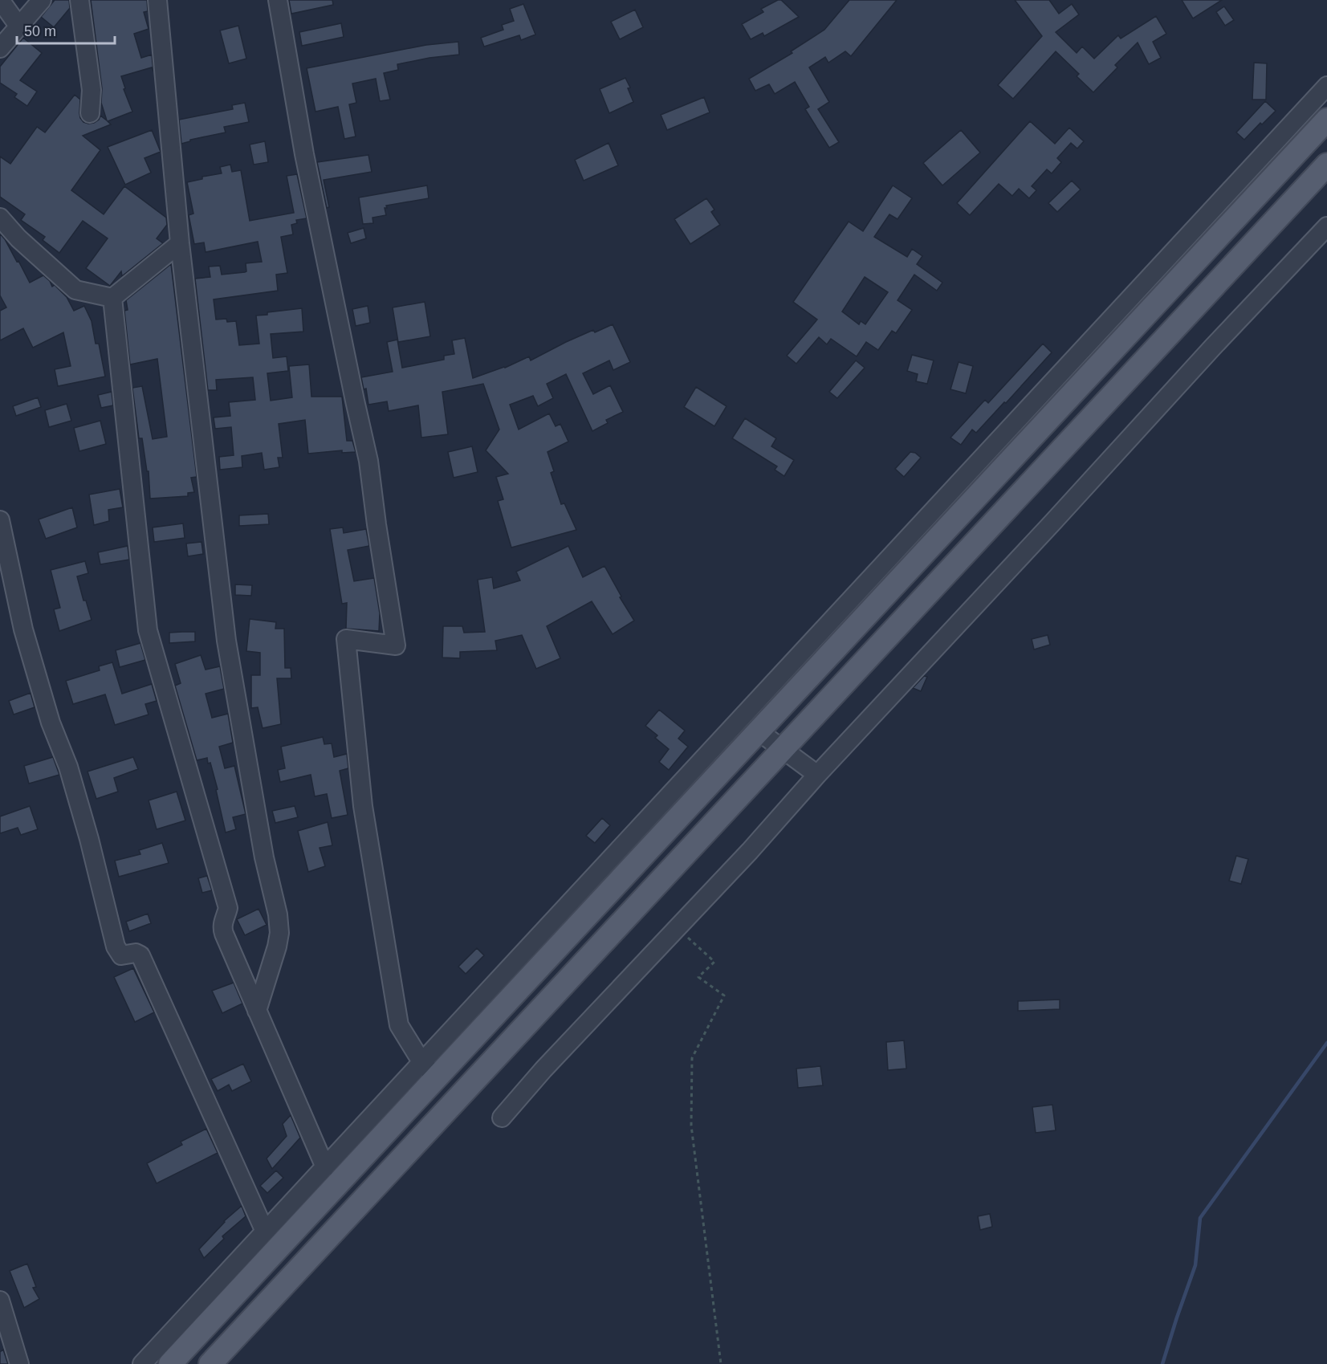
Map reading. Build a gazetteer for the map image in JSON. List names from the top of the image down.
{
  "scale_bar": "50 m"
}
